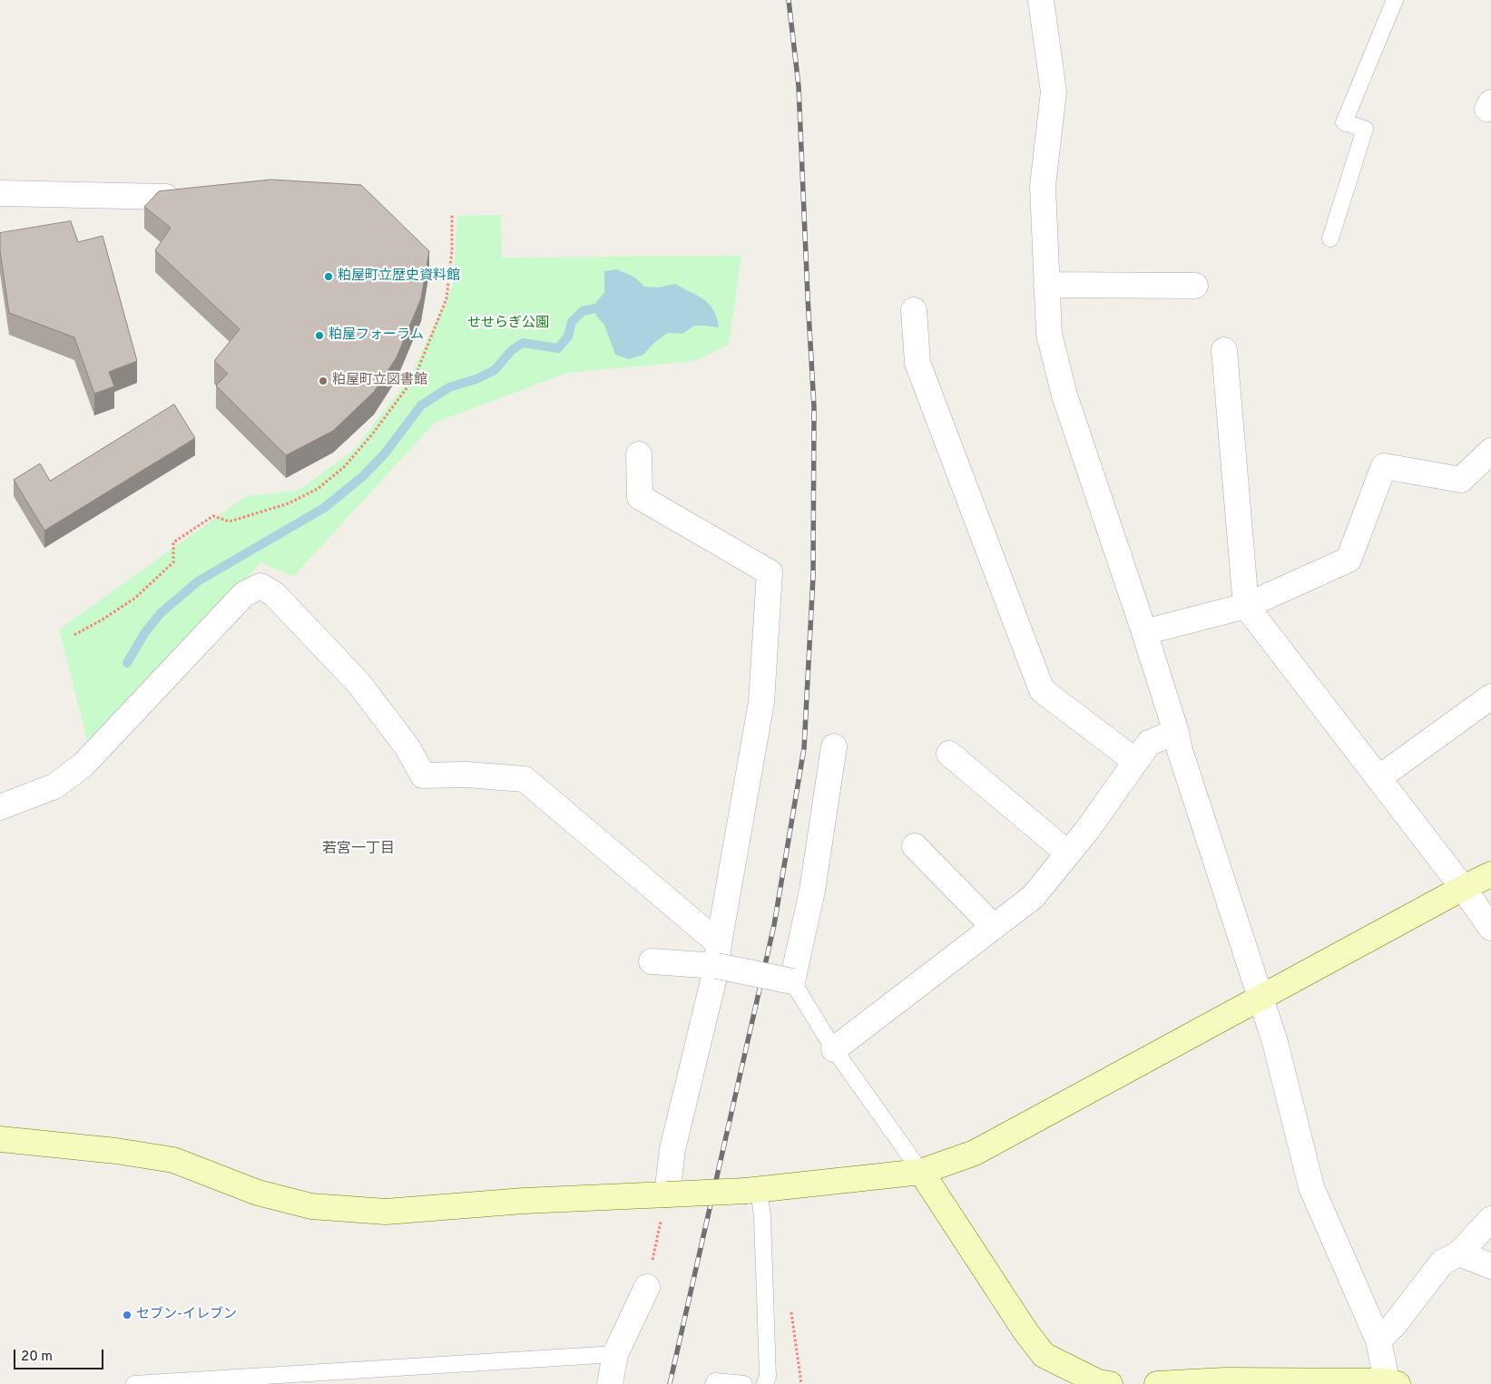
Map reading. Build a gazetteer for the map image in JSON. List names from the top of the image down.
{
  "districts": ["若宮一丁目"],
  "parks": ["せせらぎ公園"],
  "places": [
    "粕屋町立歴史資料館",
    "粕屋フォーラム",
    "粕屋町立図書館",
    "セブン-イレブン"
  ],
  "scale_bar": "20 m"
}
